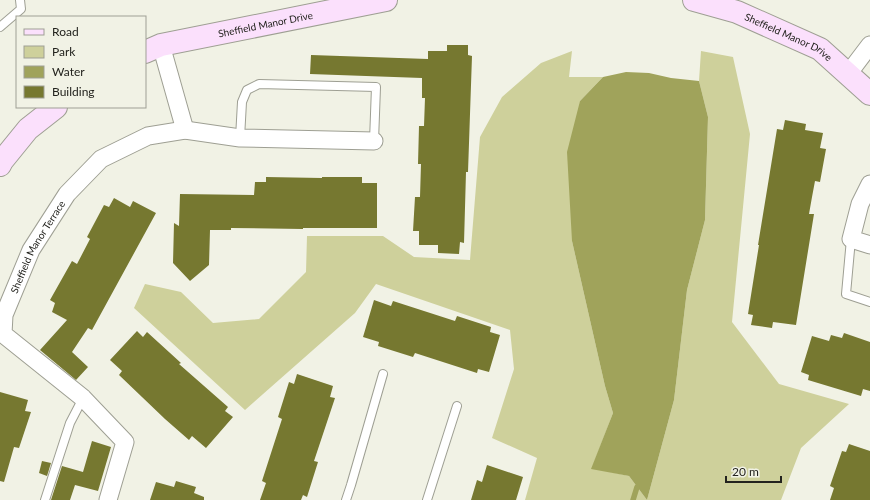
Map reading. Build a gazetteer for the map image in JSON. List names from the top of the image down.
{
  "streets": {
    "street": ["Sheffield Manor Drive", "Sheffield Manor Terrace"]
  },
  "legend": [
    "Road",
    "Park",
    "Water",
    "Building"
  ],
  "scale_bar": "20 m"
}
